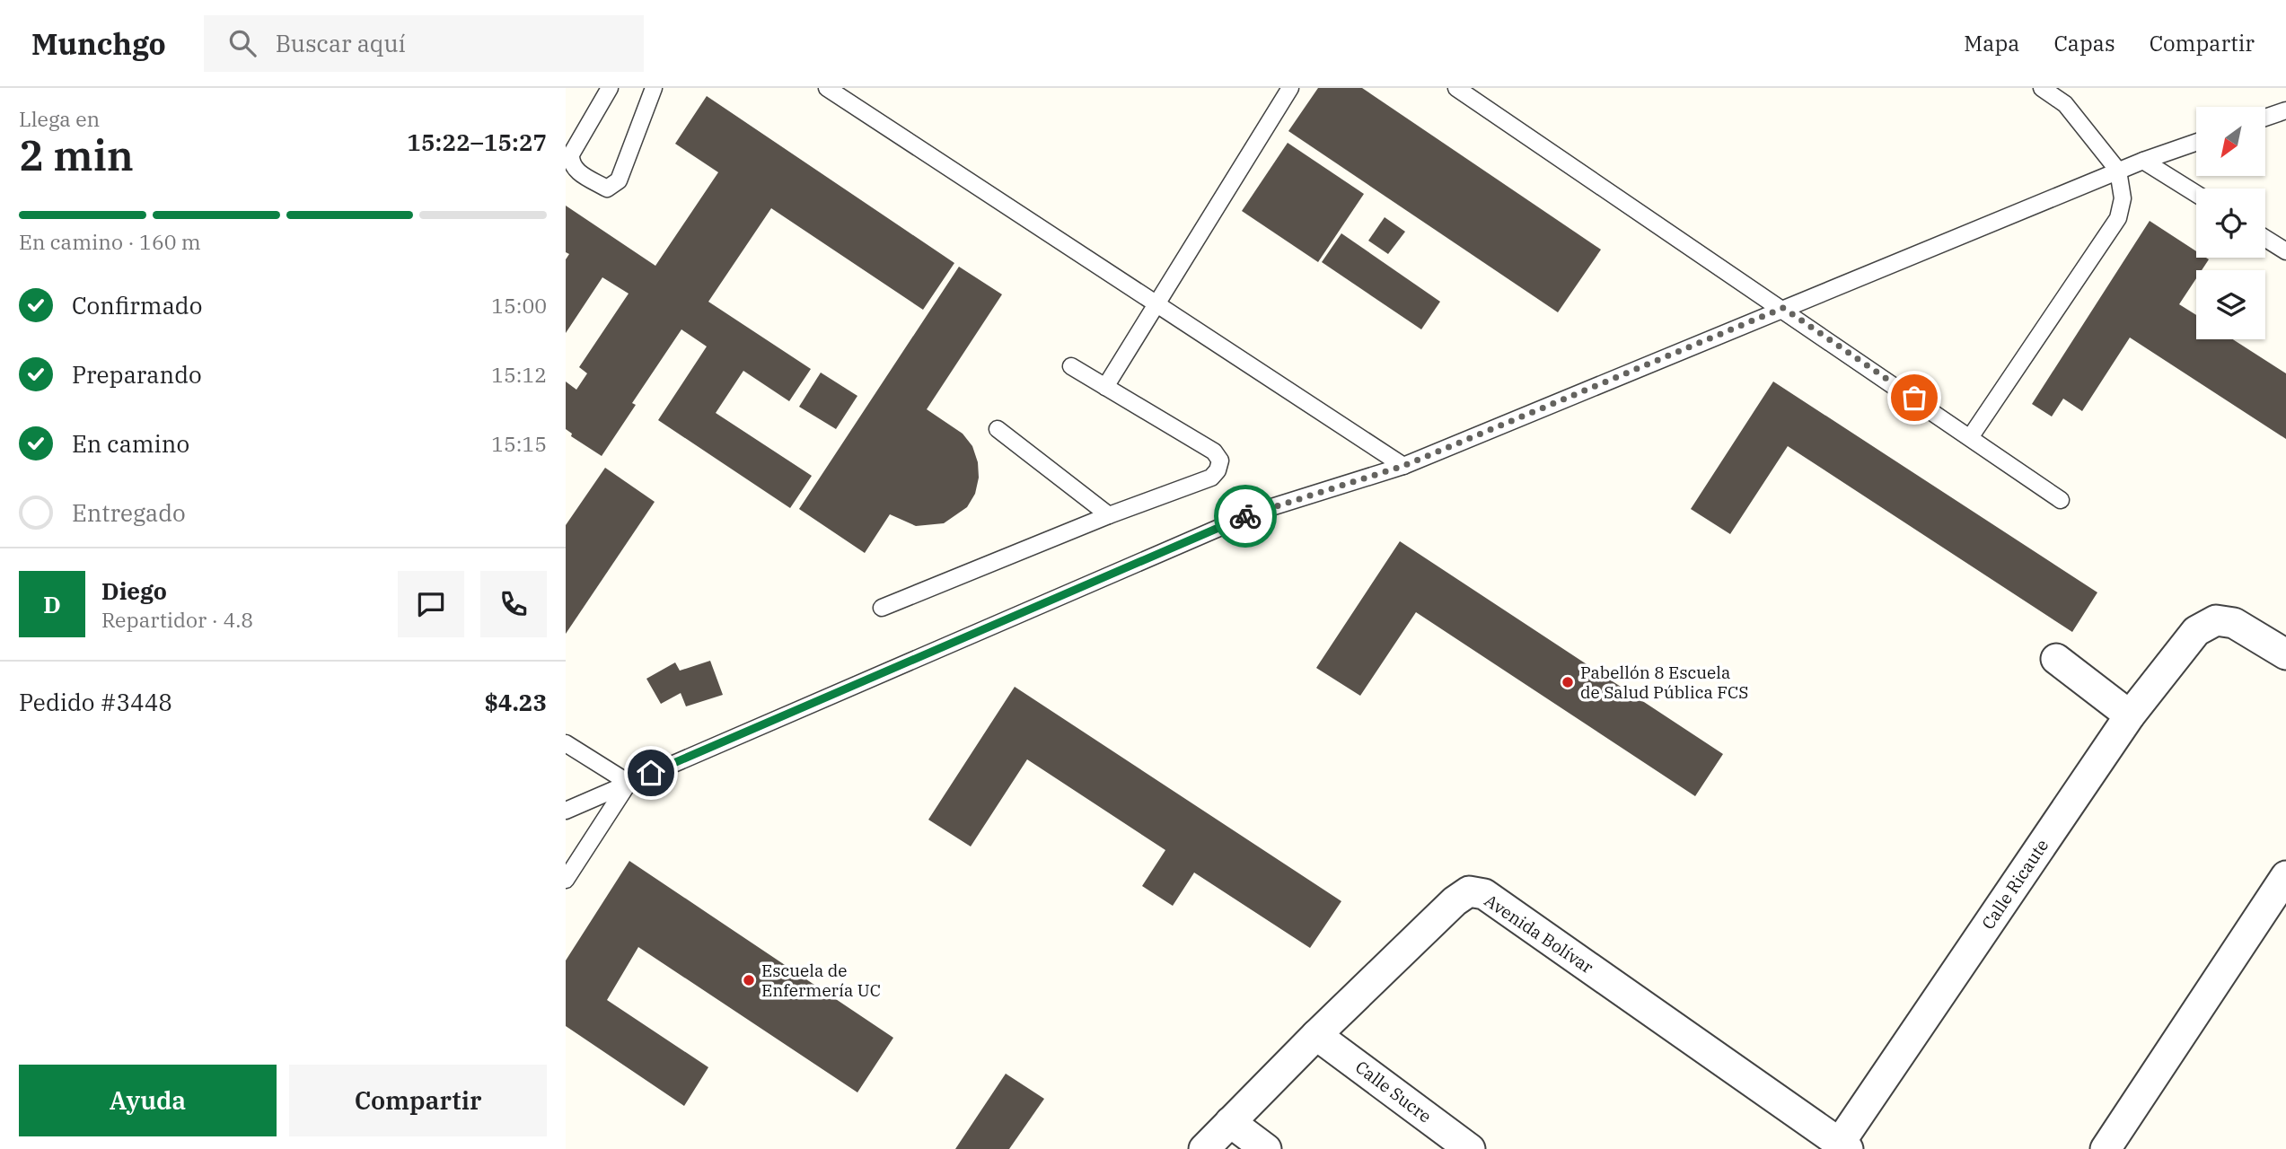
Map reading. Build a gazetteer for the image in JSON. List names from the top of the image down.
{
  "streets": {
    "street": ["Calle Ricaute", "Avenida Bolívar", "Calle Sucre"]
  },
  "crossings": [
    ["Calle Ricaute", "Avenida Bolívar"],
    ["Avenida Bolívar", "Calle Sucre"]
  ],
  "places": ["Pabellón 8 Escuela de Salud Pública FCS", "Escuela de Enfermería UC"],
  "north": "bottom left",
  "page": {
    "header": "Munchgo",
    "search": "Buscar aquí",
    "nav": ["Mapa", "Capas", "Compartir"],
    "heading": ["2 min", "Llega en", "15:22–15:27"],
    "panel": [
      "Diego",
      "Repartidor · 4.8",
      "Pedido #3448",
      "$4.23"
    ],
    "bar": "En camino · 160 m",
    "list": [
      ["Confirmado", "15:00"],
      ["Preparando", "15:12"],
      ["En camino", "15:15"],
      "Entregado"
    ],
    "round": "D",
    "buttons": ["Ayuda", "Compartir"]
  }
}
